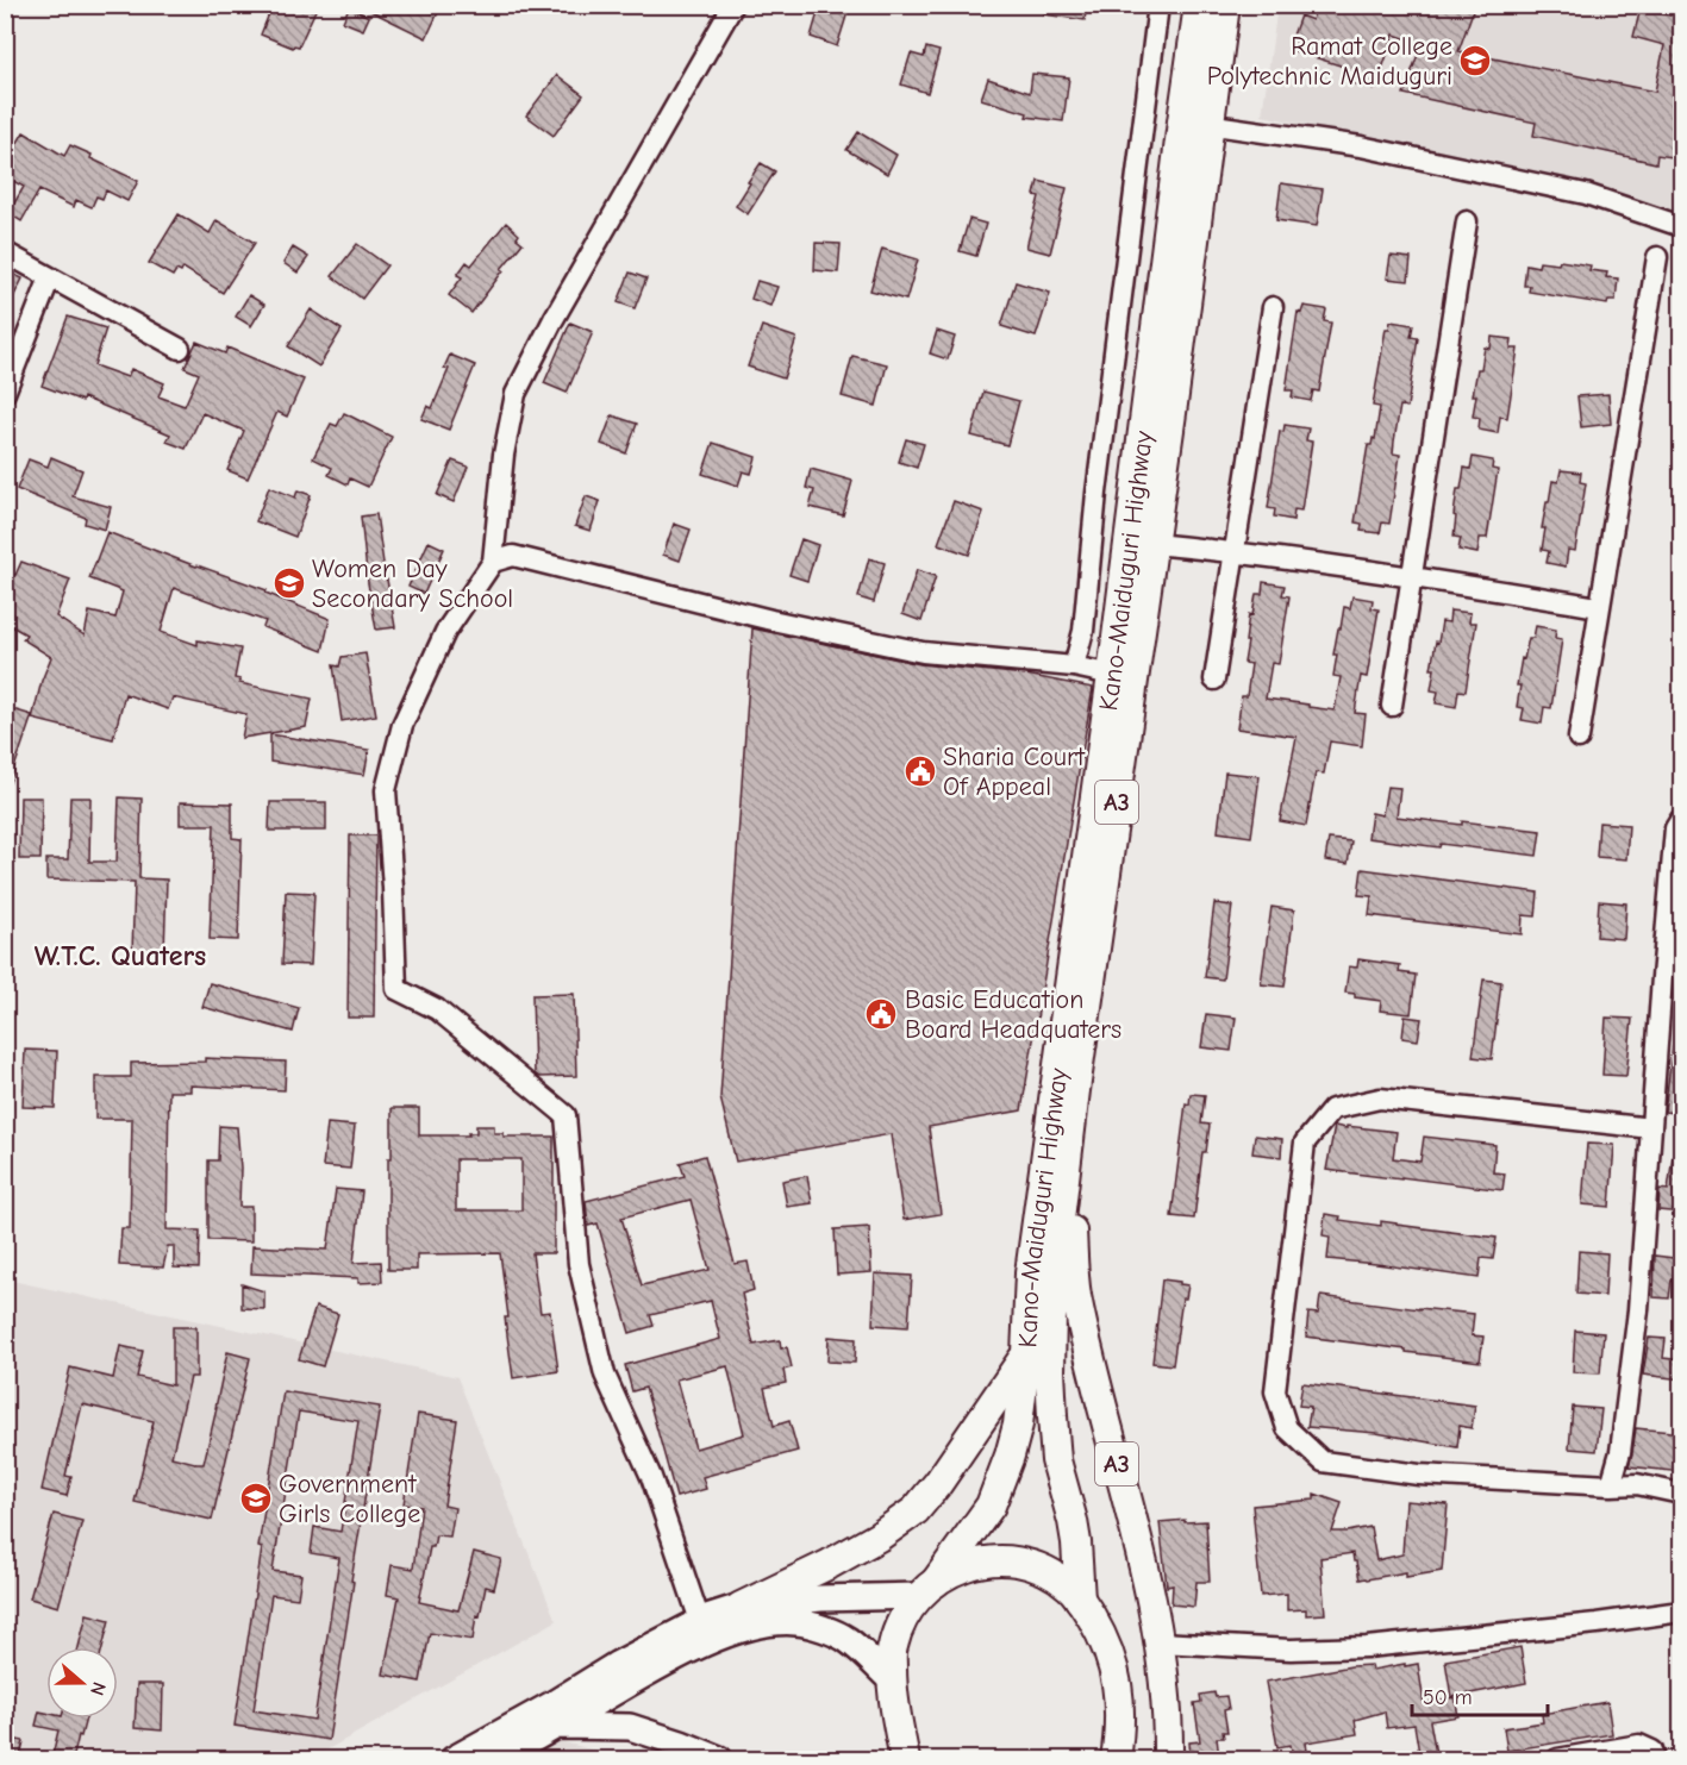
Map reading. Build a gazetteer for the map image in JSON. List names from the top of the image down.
{
  "streets": {
    "highway": ["Kano-Maiduguri Highway", "A3"]
  },
  "crossings": [
    ["Kano-Maiduguri Highway", "A3"]
  ],
  "districts": ["W.T.C. Quaters"],
  "places": {
    "school or university": ["Ramat College Polytechnic Maiduguri", "Women Day Secondary School", "Government Girls College"],
    "public building": ["Sharia Court Of Appeal", "Basic Education Board Headquaters"]
  },
  "scale_bar": "50 m",
  "north": "right"
}
